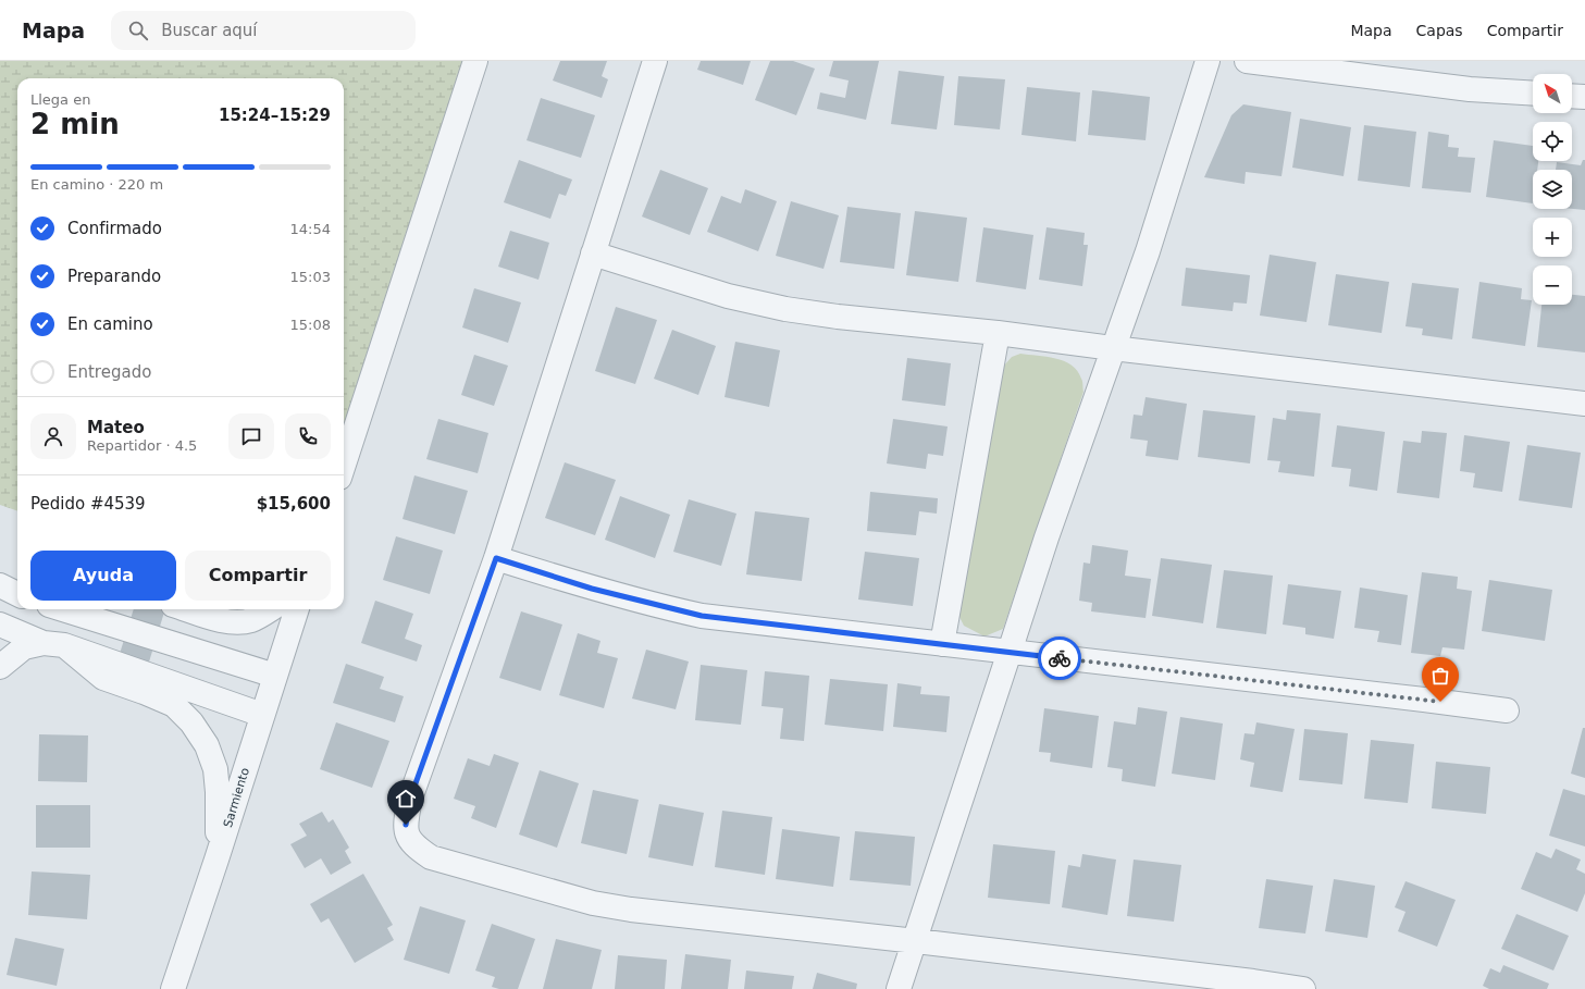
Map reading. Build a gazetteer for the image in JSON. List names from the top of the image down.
{
  "streets": {
    "street": ["Sarmiento"]
  },
  "north": "top left",
  "page": {
    "header": "Mapa",
    "search": "Buscar aquí",
    "nav": ["Mapa", "Capas", "Compartir"],
    "map_buttons": ["+", "−"],
    "heading": ["2 min", "Llega en", "15:24–15:29"],
    "panel": [
      "Mateo",
      "Repartidor · 4.5",
      "Pedido #4539",
      "$15,600"
    ],
    "bar": "En camino · 220 m",
    "list": [
      ["Confirmado", "14:54"],
      ["Preparando", "15:03"],
      ["En camino", "15:08"],
      "Entregado"
    ],
    "buttons": ["Ayuda", "Compartir"]
  }
}
